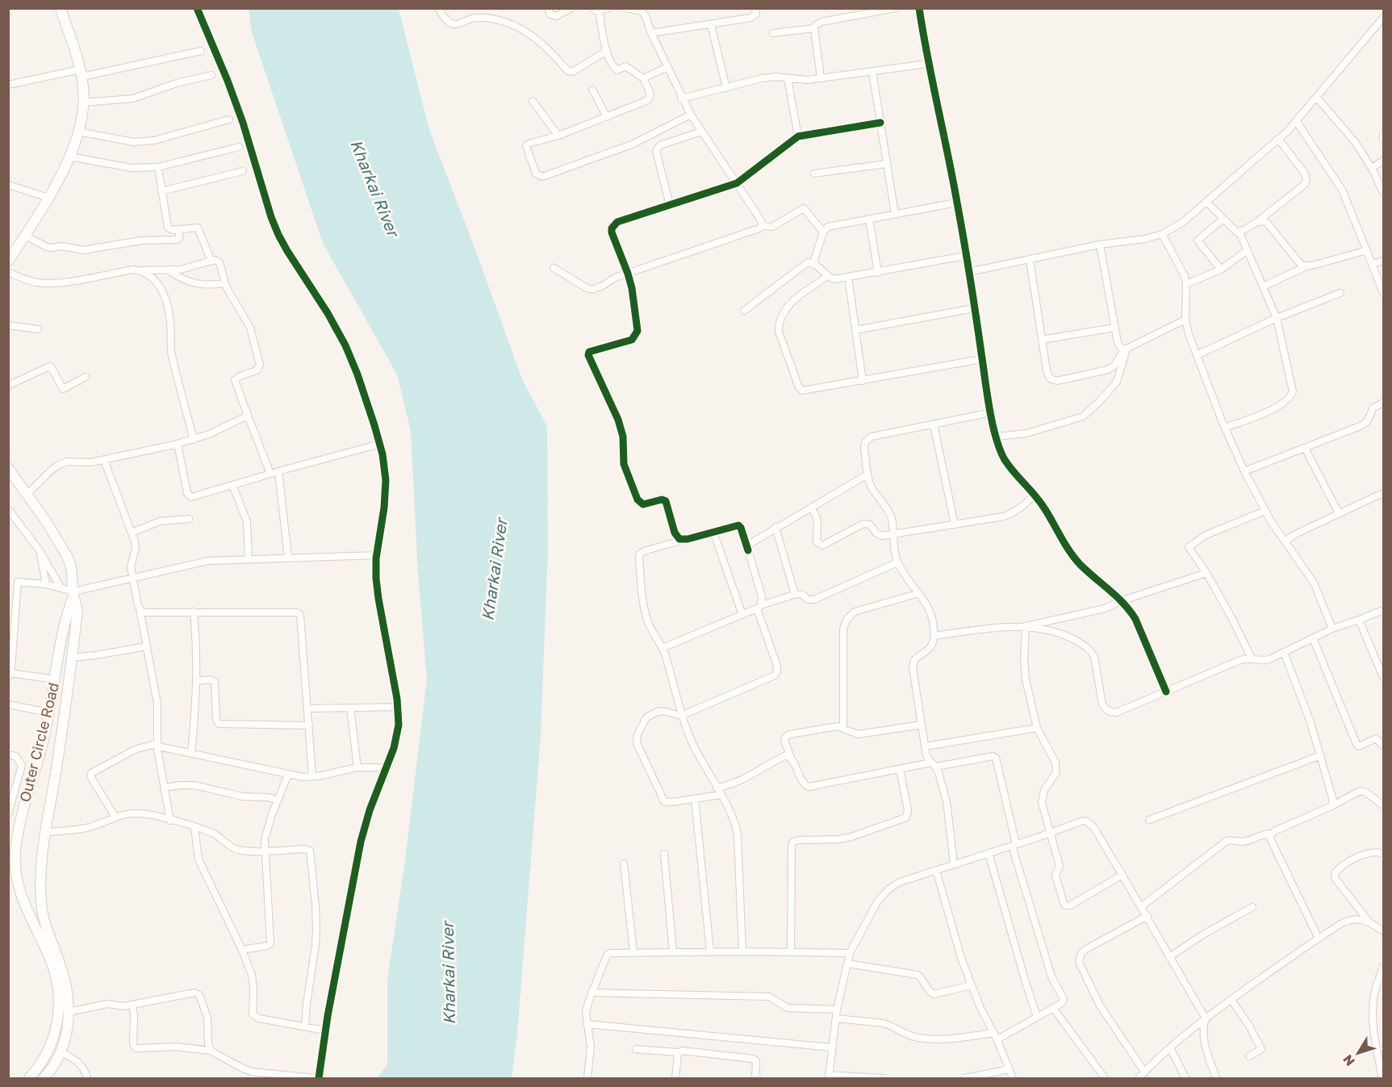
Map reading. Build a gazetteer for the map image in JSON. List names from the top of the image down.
{
  "streets": {
    "main road": ["Outer Circle Road"]
  },
  "water": ["Kharkai River"],
  "north": "bottom left"
}
